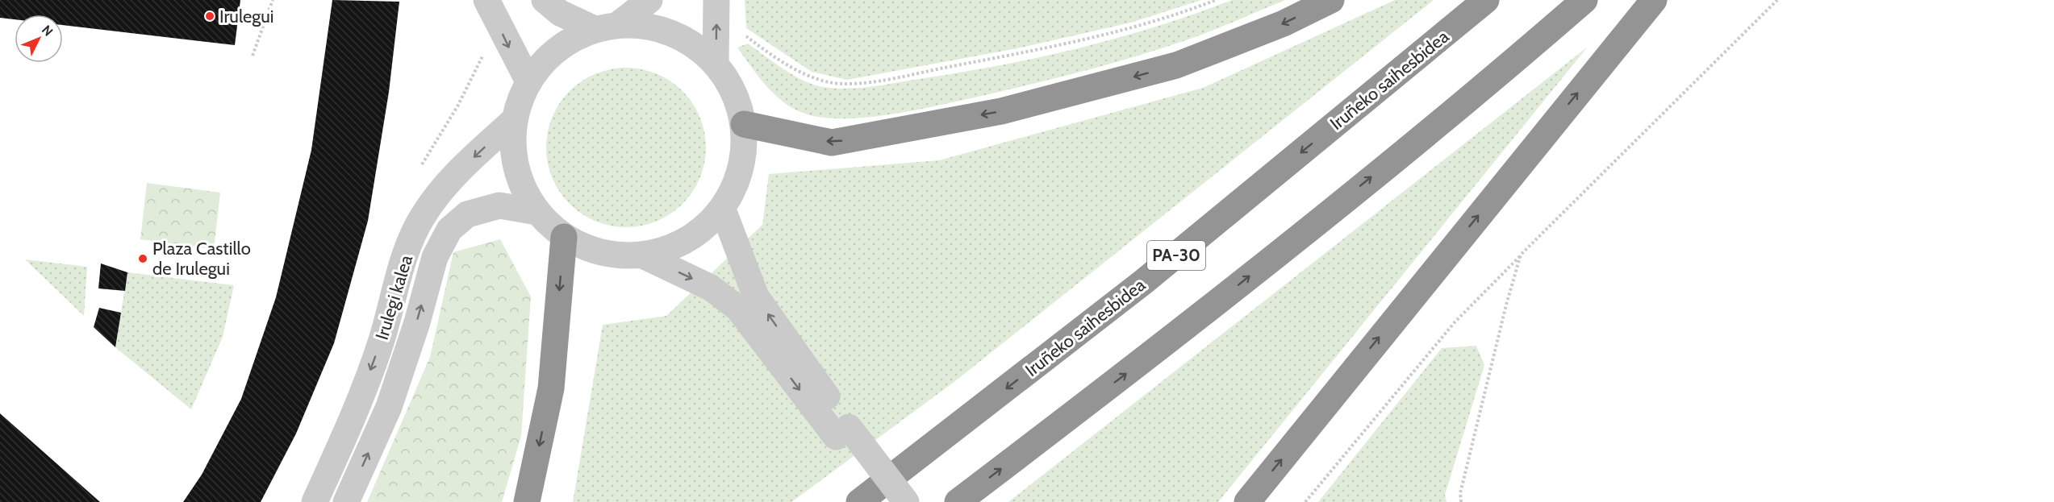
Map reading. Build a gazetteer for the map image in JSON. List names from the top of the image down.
{
  "streets": {
    "highway": ["Iruñeko saihesbidea", "PA-30"],
    "street": ["Irulegi kalea"]
  },
  "places": ["Irulegui", "Plaza Castillo de Irulegui"],
  "north": "top right"
}
